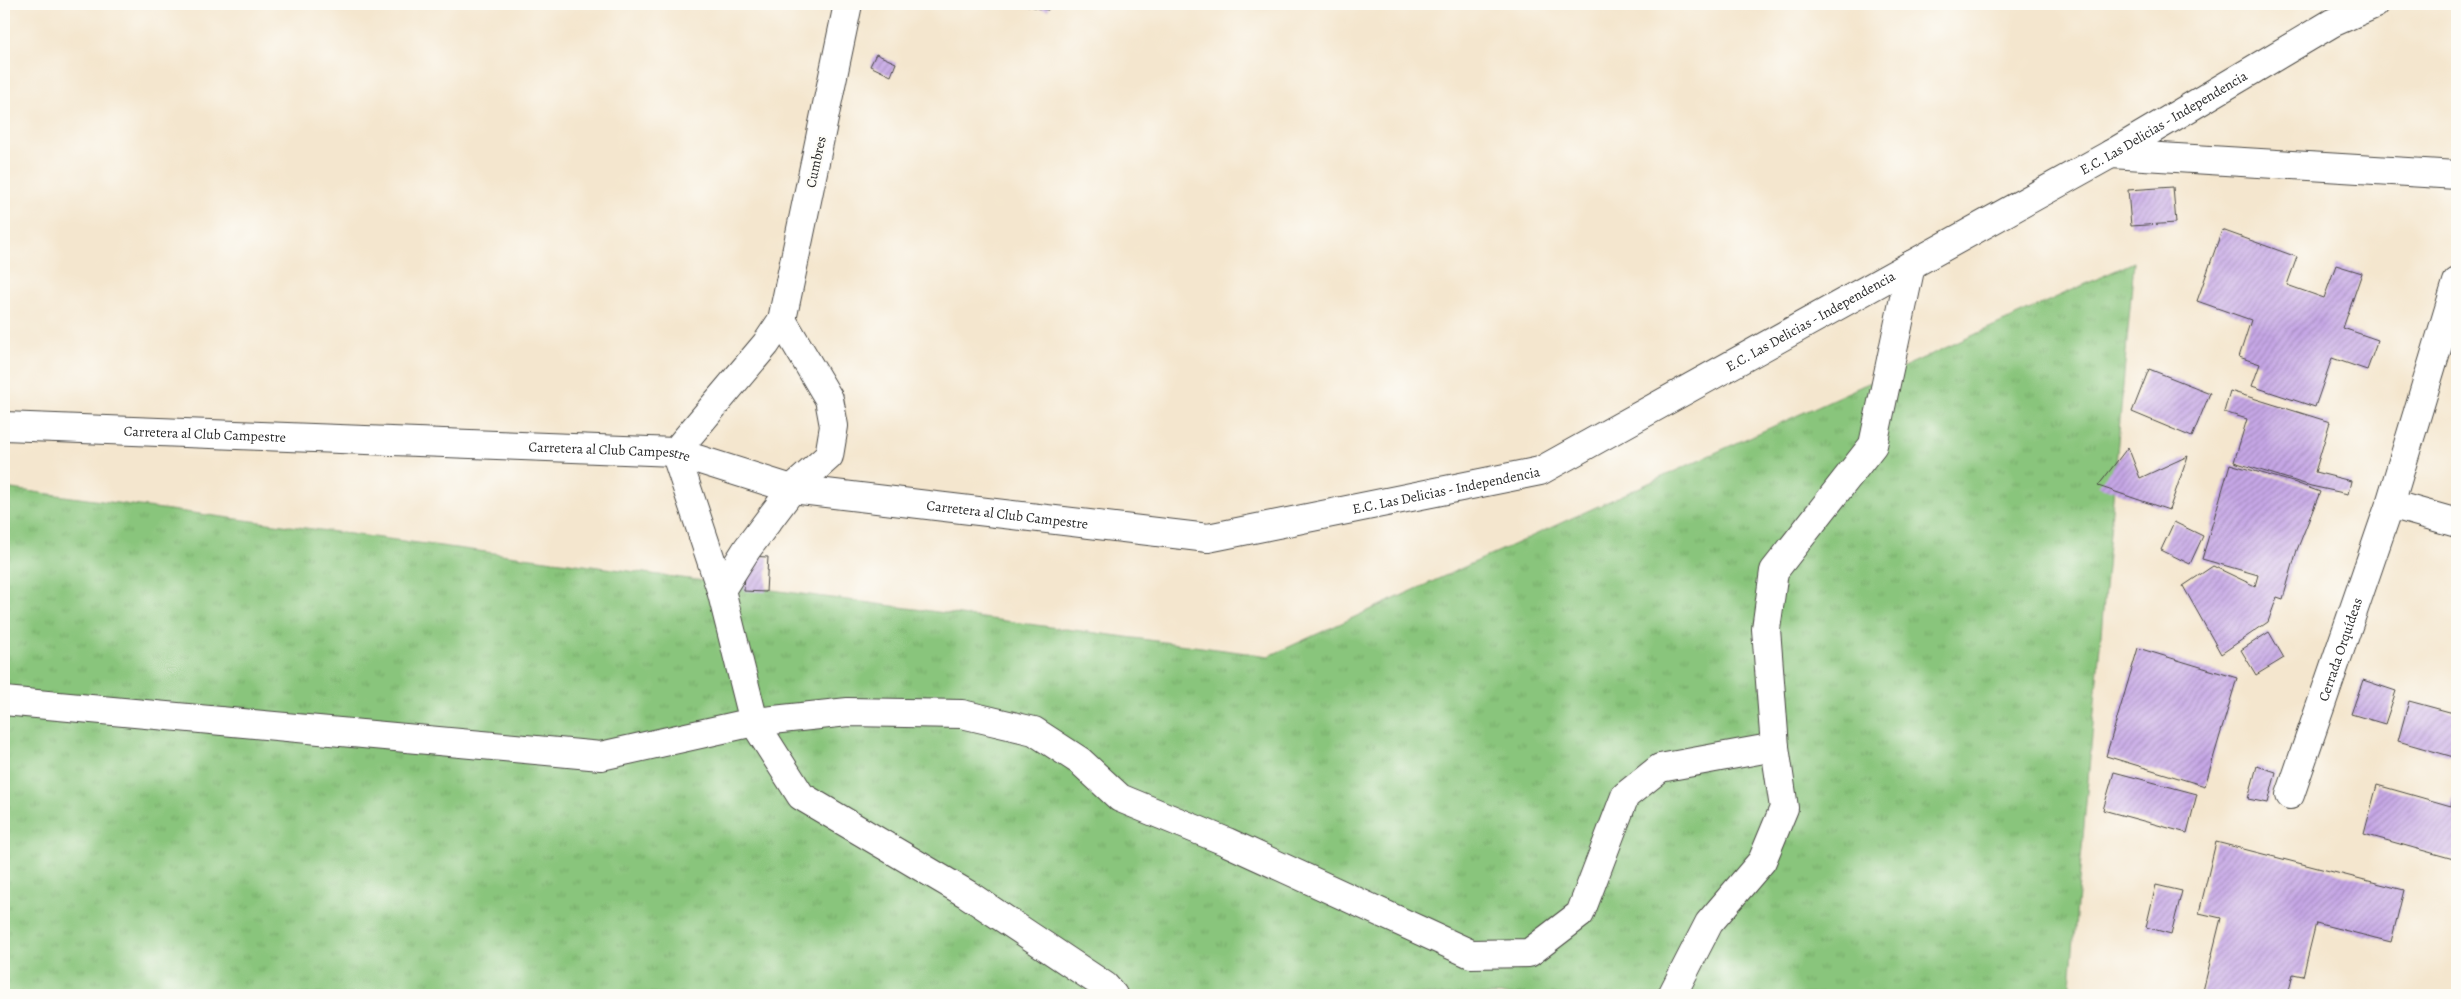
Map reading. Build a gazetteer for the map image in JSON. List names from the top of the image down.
{
  "streets": {
    "street": [
      "E.C. Las Delicias - Independencia",
      "Cumbres",
      "Carretera al Club Campestre",
      "Cerrada Orquídeas"
    ]
  },
  "crossings": [
    ["E.C. Las Delicias - Independencia", "Carretera al Club Campestre"],
    ["Cumbres", "Carretera al Club Campestre"]
  ]
}
